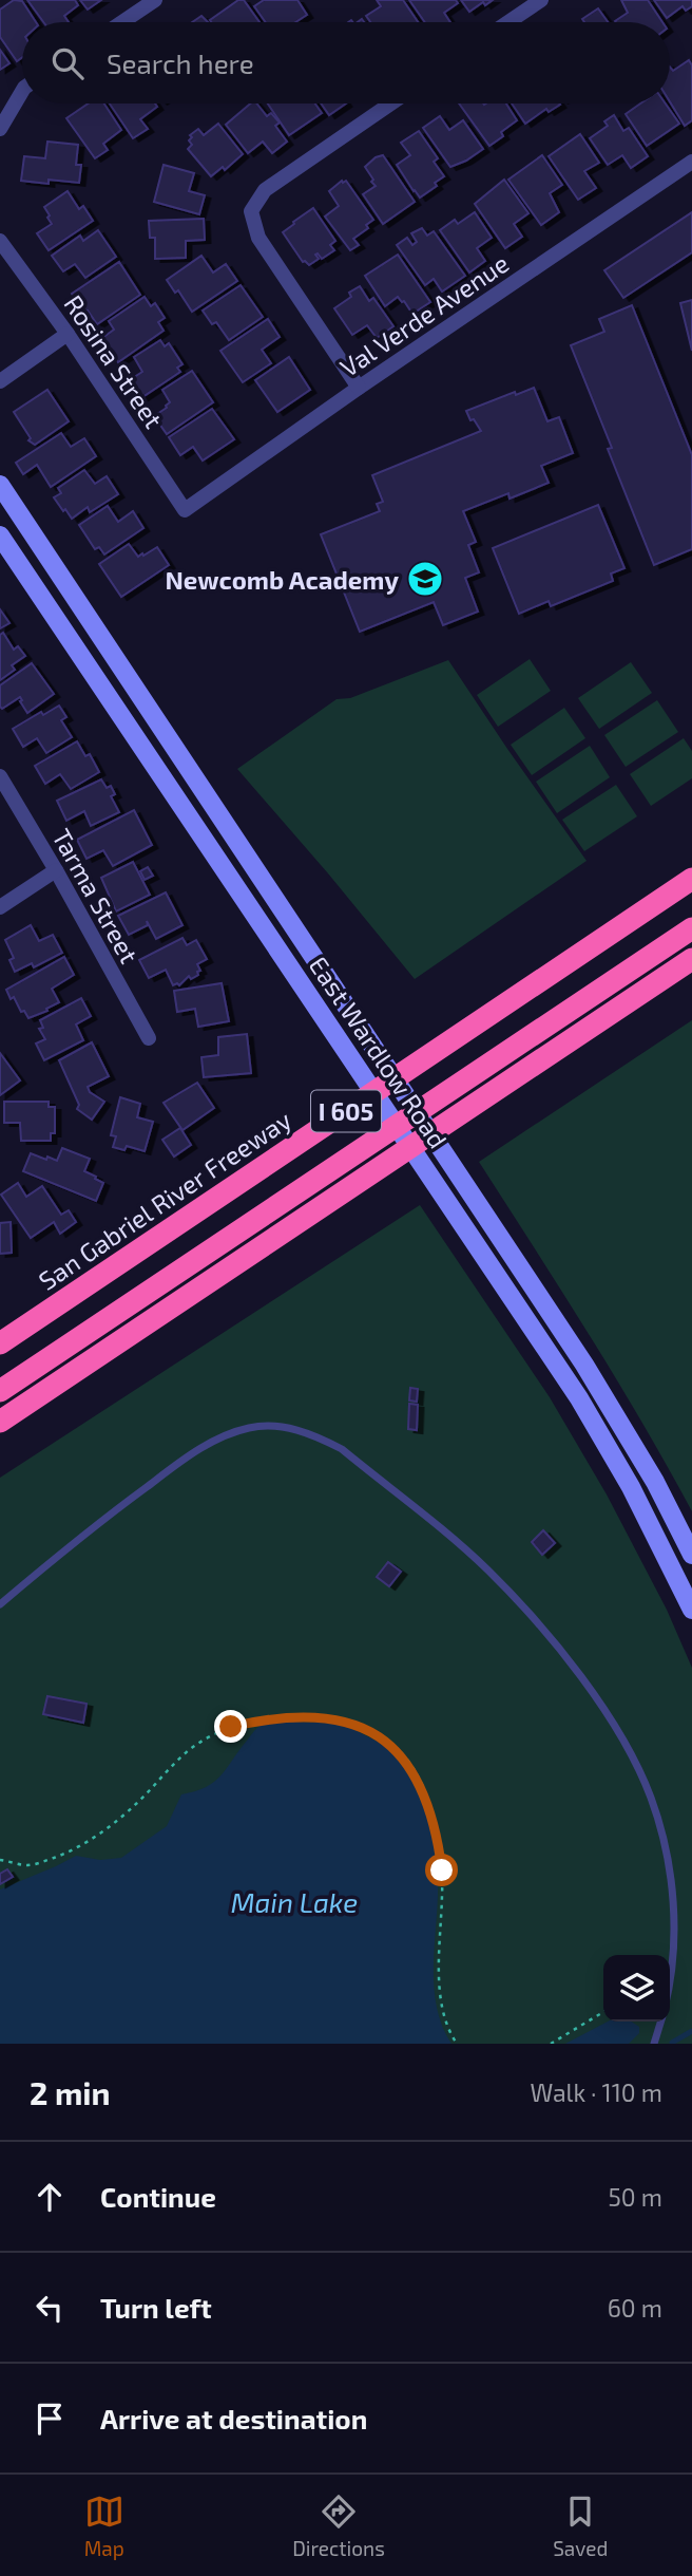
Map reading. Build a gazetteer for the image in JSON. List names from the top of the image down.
{
  "streets": {
    "highway": ["I 605", "San Gabriel River Freeway"],
    "main road": ["East Wardlow Road"],
    "street": ["Val Verde Avenue", "Rosina Street", "Tarma Street"]
  },
  "crossings": [
    ["Val Verde Avenue", "Rosina Street"]
  ],
  "water": ["Main Lake"],
  "places": {
    "school or university": ["Newcomb Academy"]
  },
  "page": {
    "search": "Search here",
    "heading": ["2 min", "Walk · 110 m"],
    "list": [
      ["Continue", "50 m"],
      ["Turn left", "60 m"],
      "Arrive at destination"
    ],
    "nav": ["Map", "Directions", "Saved"]
  }
}
